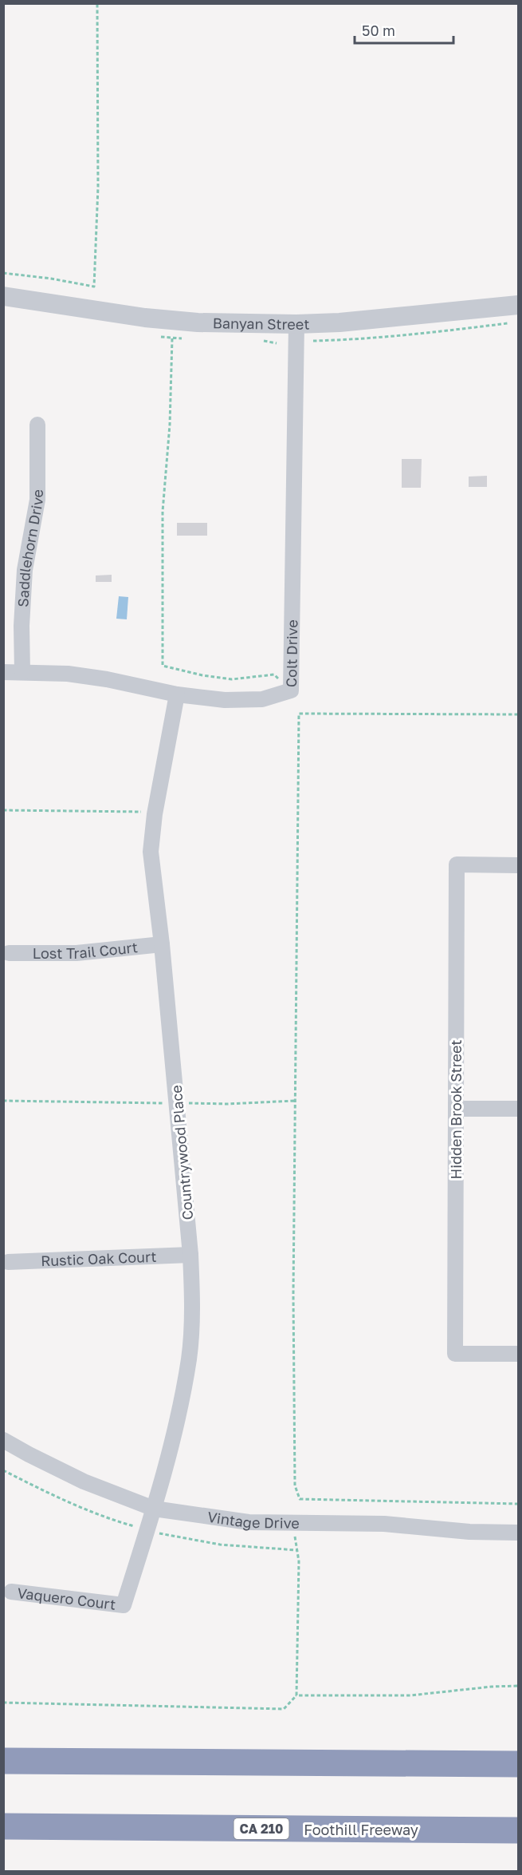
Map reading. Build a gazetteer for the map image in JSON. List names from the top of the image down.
{
  "streets": {
    "highway": ["CA 210", "Foothill Freeway"],
    "street": [
      "Banyan Street",
      "Saddlehorn Drive",
      "Colt Drive",
      "Lost Trail Court",
      "Hidden Brook Street",
      "Countrywood Place",
      "Rustic Oak Court",
      "Vintage Drive",
      "Vaquero Court"
    ]
  },
  "crossings": [
    ["Banyan Street", "Colt Drive"],
    ["Saddlehorn Drive", "Colt Drive"],
    ["Colt Drive", "Countrywood Place"],
    ["Lost Trail Court", "Countrywood Place"],
    ["Countrywood Place", "Rustic Oak Court"],
    ["Countrywood Place", "Vintage Drive"],
    ["Countrywood Place", "Vaquero Court"]
  ],
  "scale_bar": "50 m"
}
